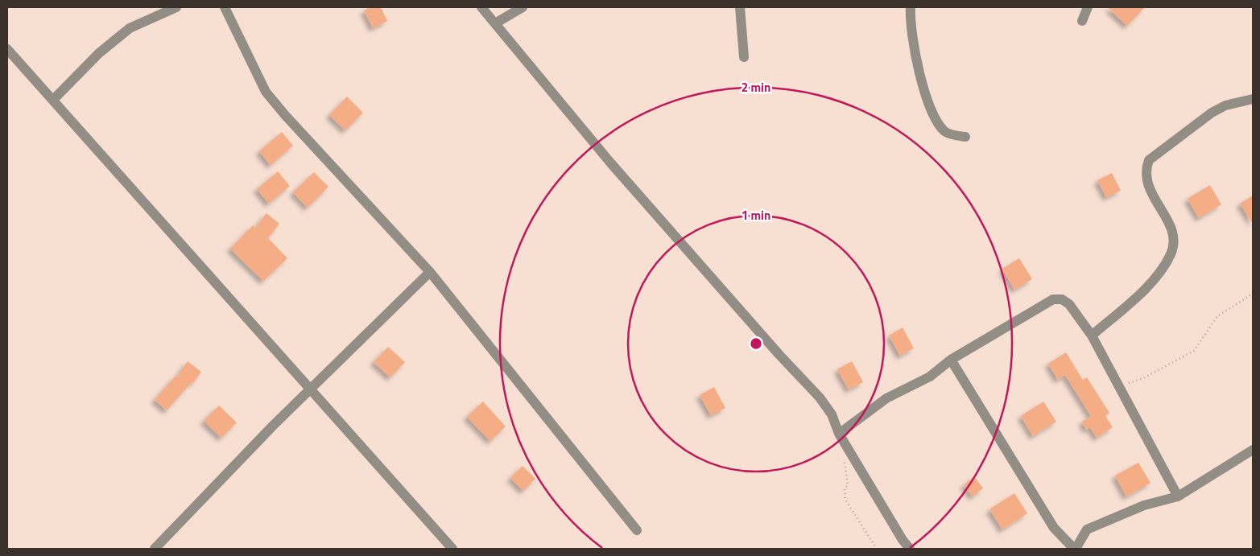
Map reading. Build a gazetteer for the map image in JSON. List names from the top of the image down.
{
  "rings": ["2 min", "1 min"]
}
